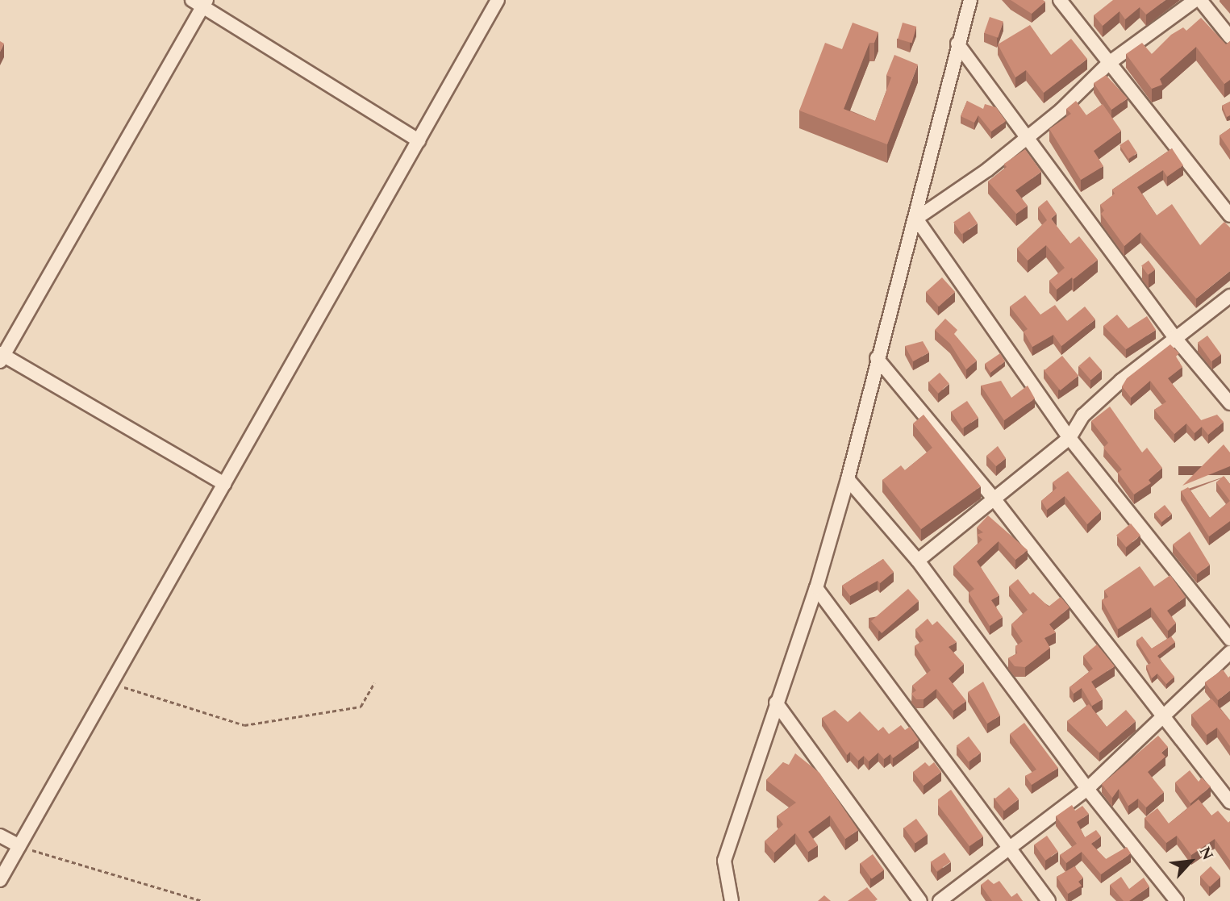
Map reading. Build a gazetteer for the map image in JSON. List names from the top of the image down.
{
  "north": "top right"
}
